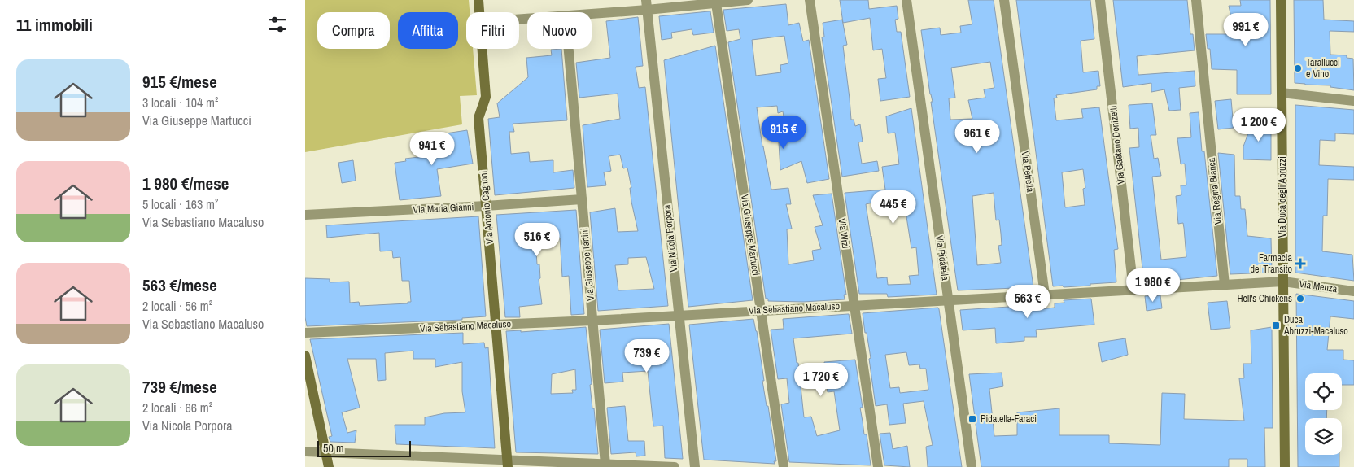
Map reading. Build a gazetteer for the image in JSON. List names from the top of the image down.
{
  "streets": {
    "main road": ["Via Duca degli Abruzzi", "Via Antonio Cagnoni"],
    "street": [
      "Via Gaetano Donizetti",
      "Via Petrella",
      "Via Regina Bianca",
      "Via Maria Gianni",
      "Via Wrzì",
      "Via Giuseppe Martucci",
      "Via Nicola Porpora",
      "Via Pidatella",
      "Via Giuseppe Tartini",
      "Via Menza",
      "Via Sebastiano Macaluso"
    ]
  },
  "crossings": [
    ["Via Gaetano Donizetti", "Via Sebastiano Macaluso"],
    ["Via Petrella", "Via Sebastiano Macaluso"],
    ["Via Regina Bianca", "Via Sebastiano Macaluso"],
    ["Via Duca degli Abruzzi", "Via Menza"],
    ["Via Duca degli Abruzzi", "Via Sebastiano Macaluso"],
    ["Via Antonio Cagnoni", "Via Maria Gianni"],
    ["Via Antonio Cagnoni", "Via Sebastiano Macaluso"],
    ["Via Maria Gianni", "Via Giuseppe Tartini"],
    ["Via Wrzì", "Via Sebastiano Macaluso"],
    ["Via Giuseppe Martucci", "Via Sebastiano Macaluso"],
    ["Via Nicola Porpora", "Via Sebastiano Macaluso"],
    ["Via Pidatella", "Via Sebastiano Macaluso"],
    ["Via Giuseppe Tartini", "Via Sebastiano Macaluso"],
    ["Via Menza", "Via Sebastiano Macaluso"]
  ],
  "places": {
    "other": ["Tarallucci e Vino", "Hell's Chickens"],
    "health": ["Farmacia del Transito"],
    "transit": ["Duca Abruzzi-Macaluso", "Pidatella-Faraci"]
  },
  "scale_bar": "50 m",
  "page": {
    "heading": "11 immobili",
    "chip": [
      "Compra",
      "Affitta",
      "Filtri",
      "Nuovo"
    ],
    "price": [
      "991 €",
      "1 200 €",
      "915 €",
      "961 €",
      "941 €",
      "445 €",
      "516 €",
      "1 980 €",
      "563 €",
      "739 €",
      "1 720 €"
    ],
    "list": [
      {
        "name": "915 €/mese",
        "note": "3 locali · 104 m² · Via Giuseppe Martucci"
      },
      {
        "name": "1 980 €/mese",
        "note": "5 locali · 163 m² · Via Sebastiano Macaluso"
      },
      {
        "name": "563 €/mese",
        "note": "2 locali · 56 m² · Via Sebastiano Macaluso"
      },
      {
        "name": "739 €/mese",
        "note": "2 locali · 66 m² · Via Nicola Porpora"
      }
    ],
    "scale": "50 m"
  }
}
